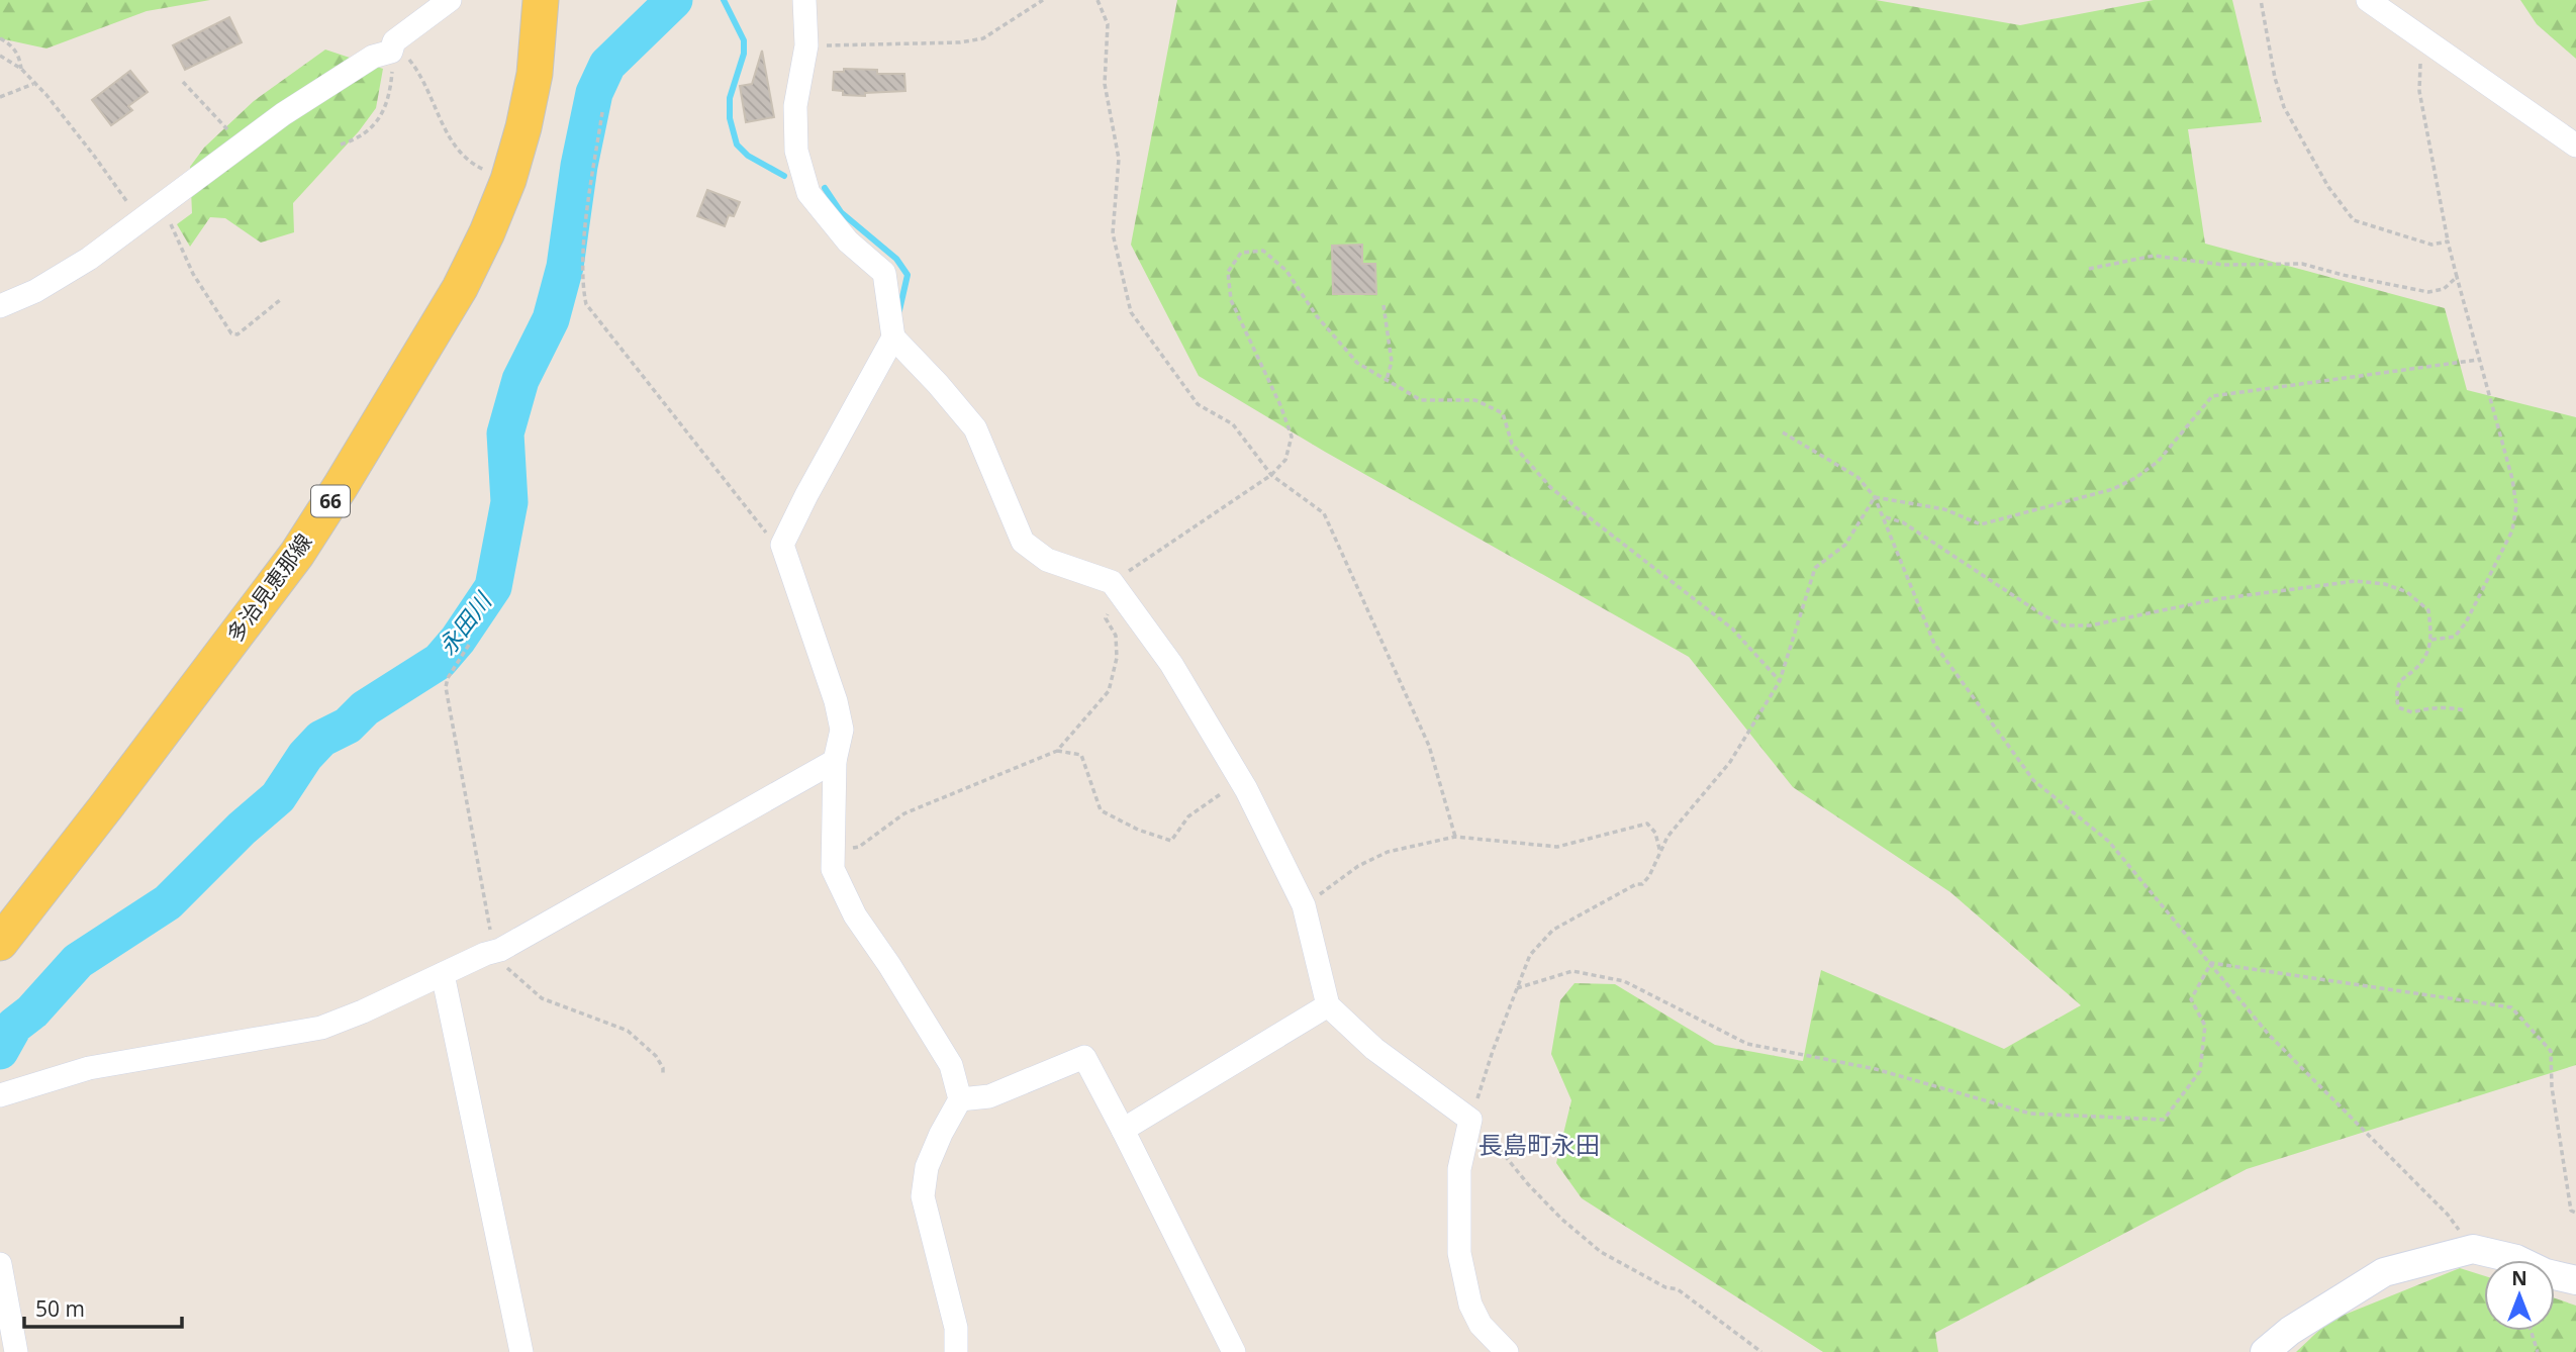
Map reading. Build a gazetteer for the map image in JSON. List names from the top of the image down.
{
  "streets": {
    "main road": ["66", "多治見恵那線"]
  },
  "districts": ["長島町永田"],
  "water": ["永田川"],
  "scale_bar": "50 m",
  "north": "top"
}
